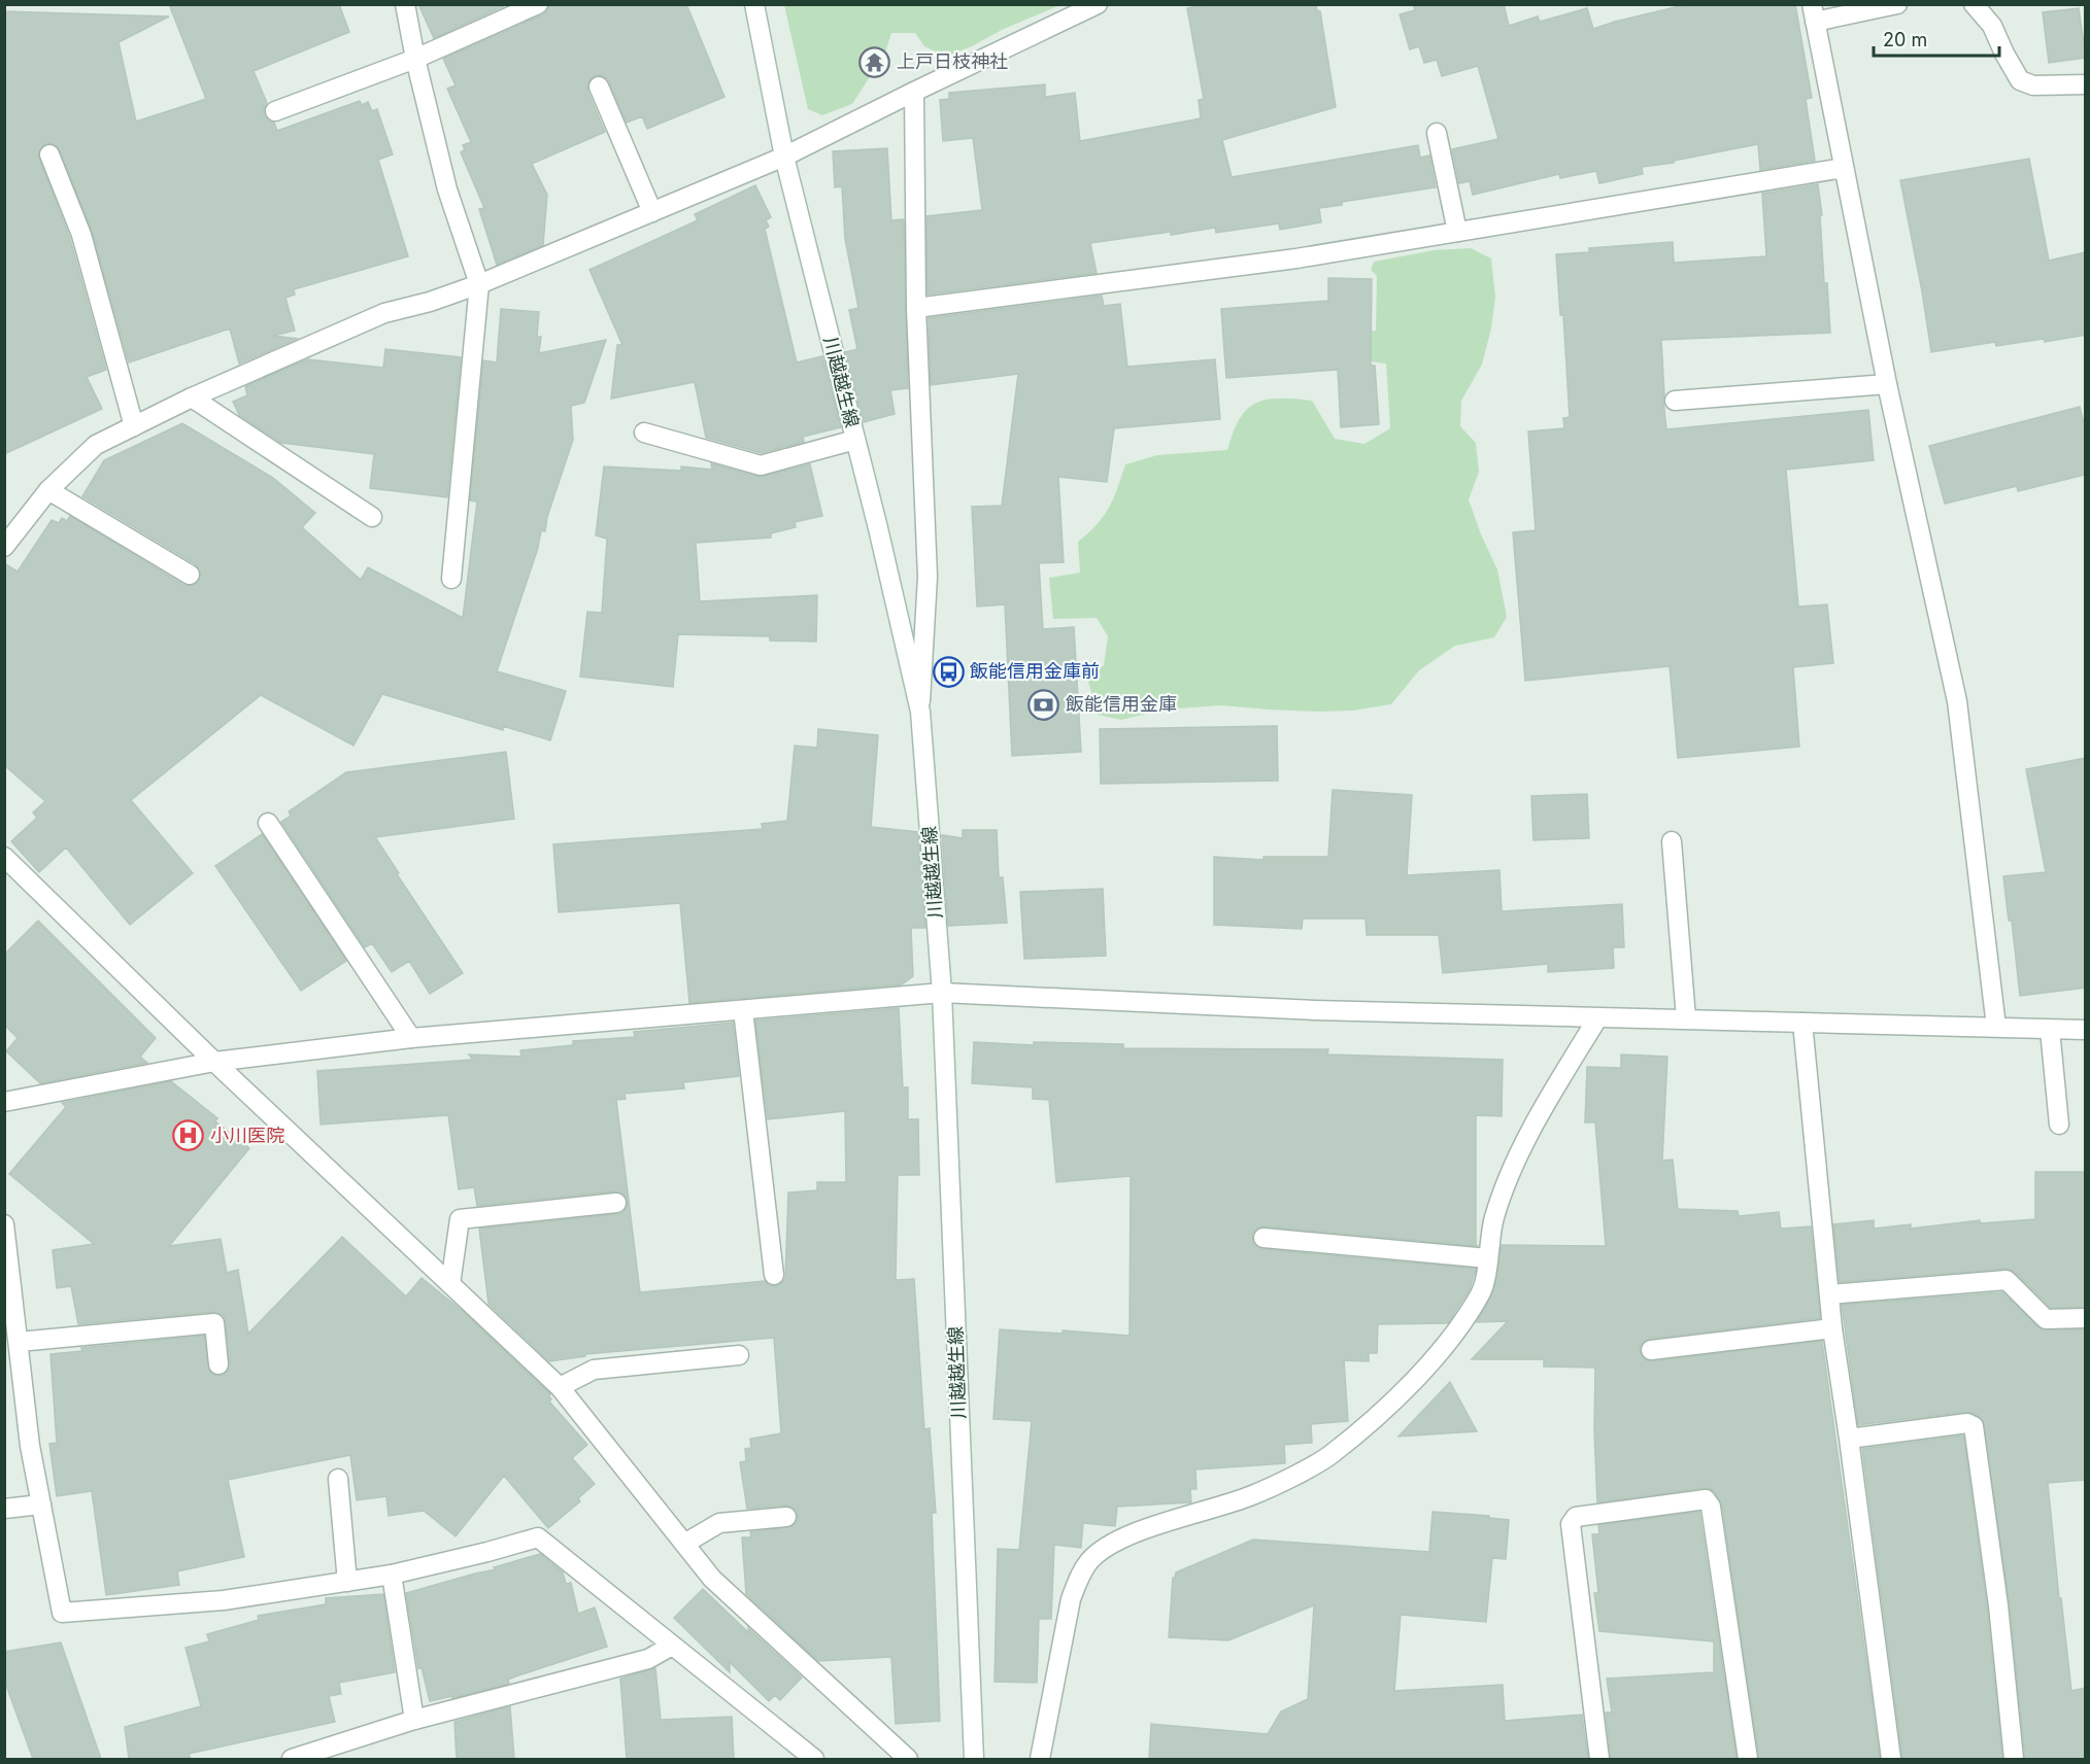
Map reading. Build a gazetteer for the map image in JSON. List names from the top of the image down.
{
  "streets": {
    "street": ["川越越生線"]
  },
  "places": {
    "temple": ["上戸日枝神社"],
    "bus stop": ["飯能信用金庫前"],
    "bank": ["飯能信用金庫"],
    "hospital": ["小川医院"]
  },
  "scale_bar": "20 m"
}
